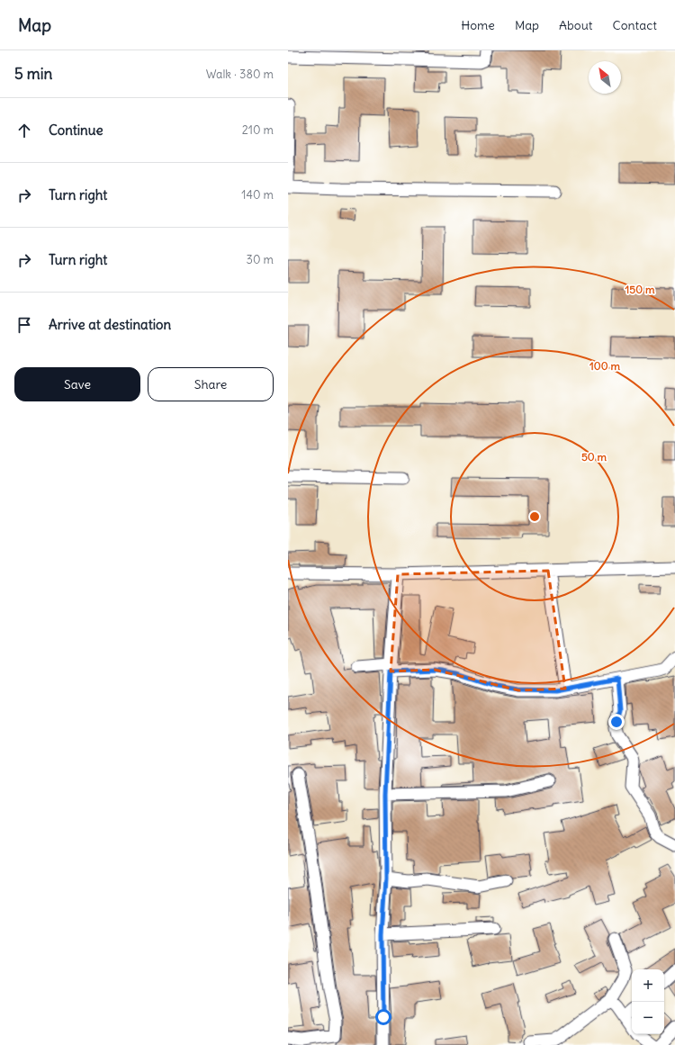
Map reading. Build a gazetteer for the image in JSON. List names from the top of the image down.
{
  "north": "top left",
  "page": {
    "header": "Map",
    "nav": [
      "Home",
      "Map",
      "About",
      "Contact"
    ],
    "heading": ["5 min", "Walk · 380 m"],
    "list": [
      ["Continue", "210 m"],
      ["Turn right", "140 m"],
      ["Turn right", "30 m"],
      "Arrive at destination"
    ],
    "buttons": ["Save", "Share"],
    "map_buttons": ["+", "−"]
  },
  "rings": ["150 m", "100 m", "50 m"]
}
